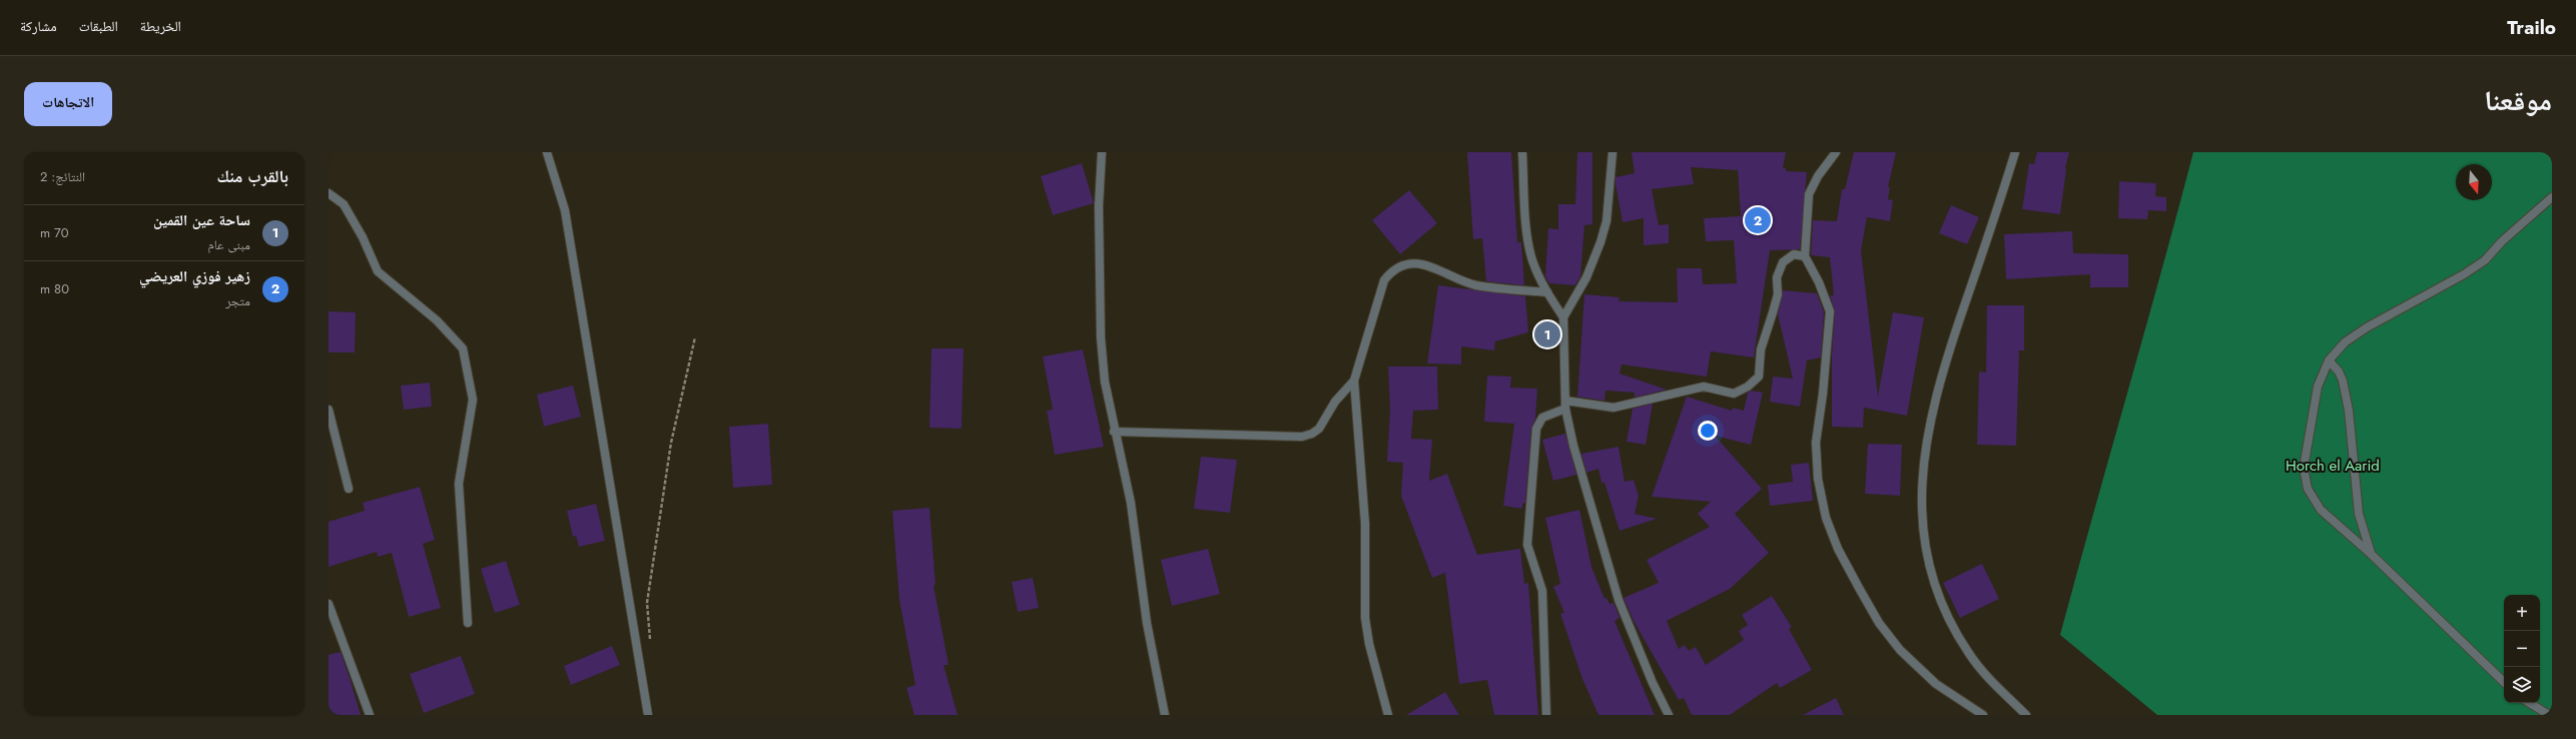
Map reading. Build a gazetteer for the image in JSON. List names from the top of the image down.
{
  "parks": ["Horch el Aarid"],
  "north": "bottom",
  "page": {
    "header": "Trailo",
    "nav": ["الخريطة", "الطبقات", "مشاركة"],
    "title": "موقعنا",
    "buttons": "الاتجاهات",
    "heading": ["بالقرب منك", "النتائج: 2"],
    "list": [
      {
        "mark": "1",
        "name": "ساحة عين القمين",
        "note": "مبنى عام",
        "value": "70 m"
      },
      {
        "mark": "2",
        "name": "زهير فوزي العريضي",
        "note": "متجر",
        "value": "80 m"
      }
    ],
    "pins": ["2", "1"],
    "map_buttons": ["+", "−"]
  }
}
